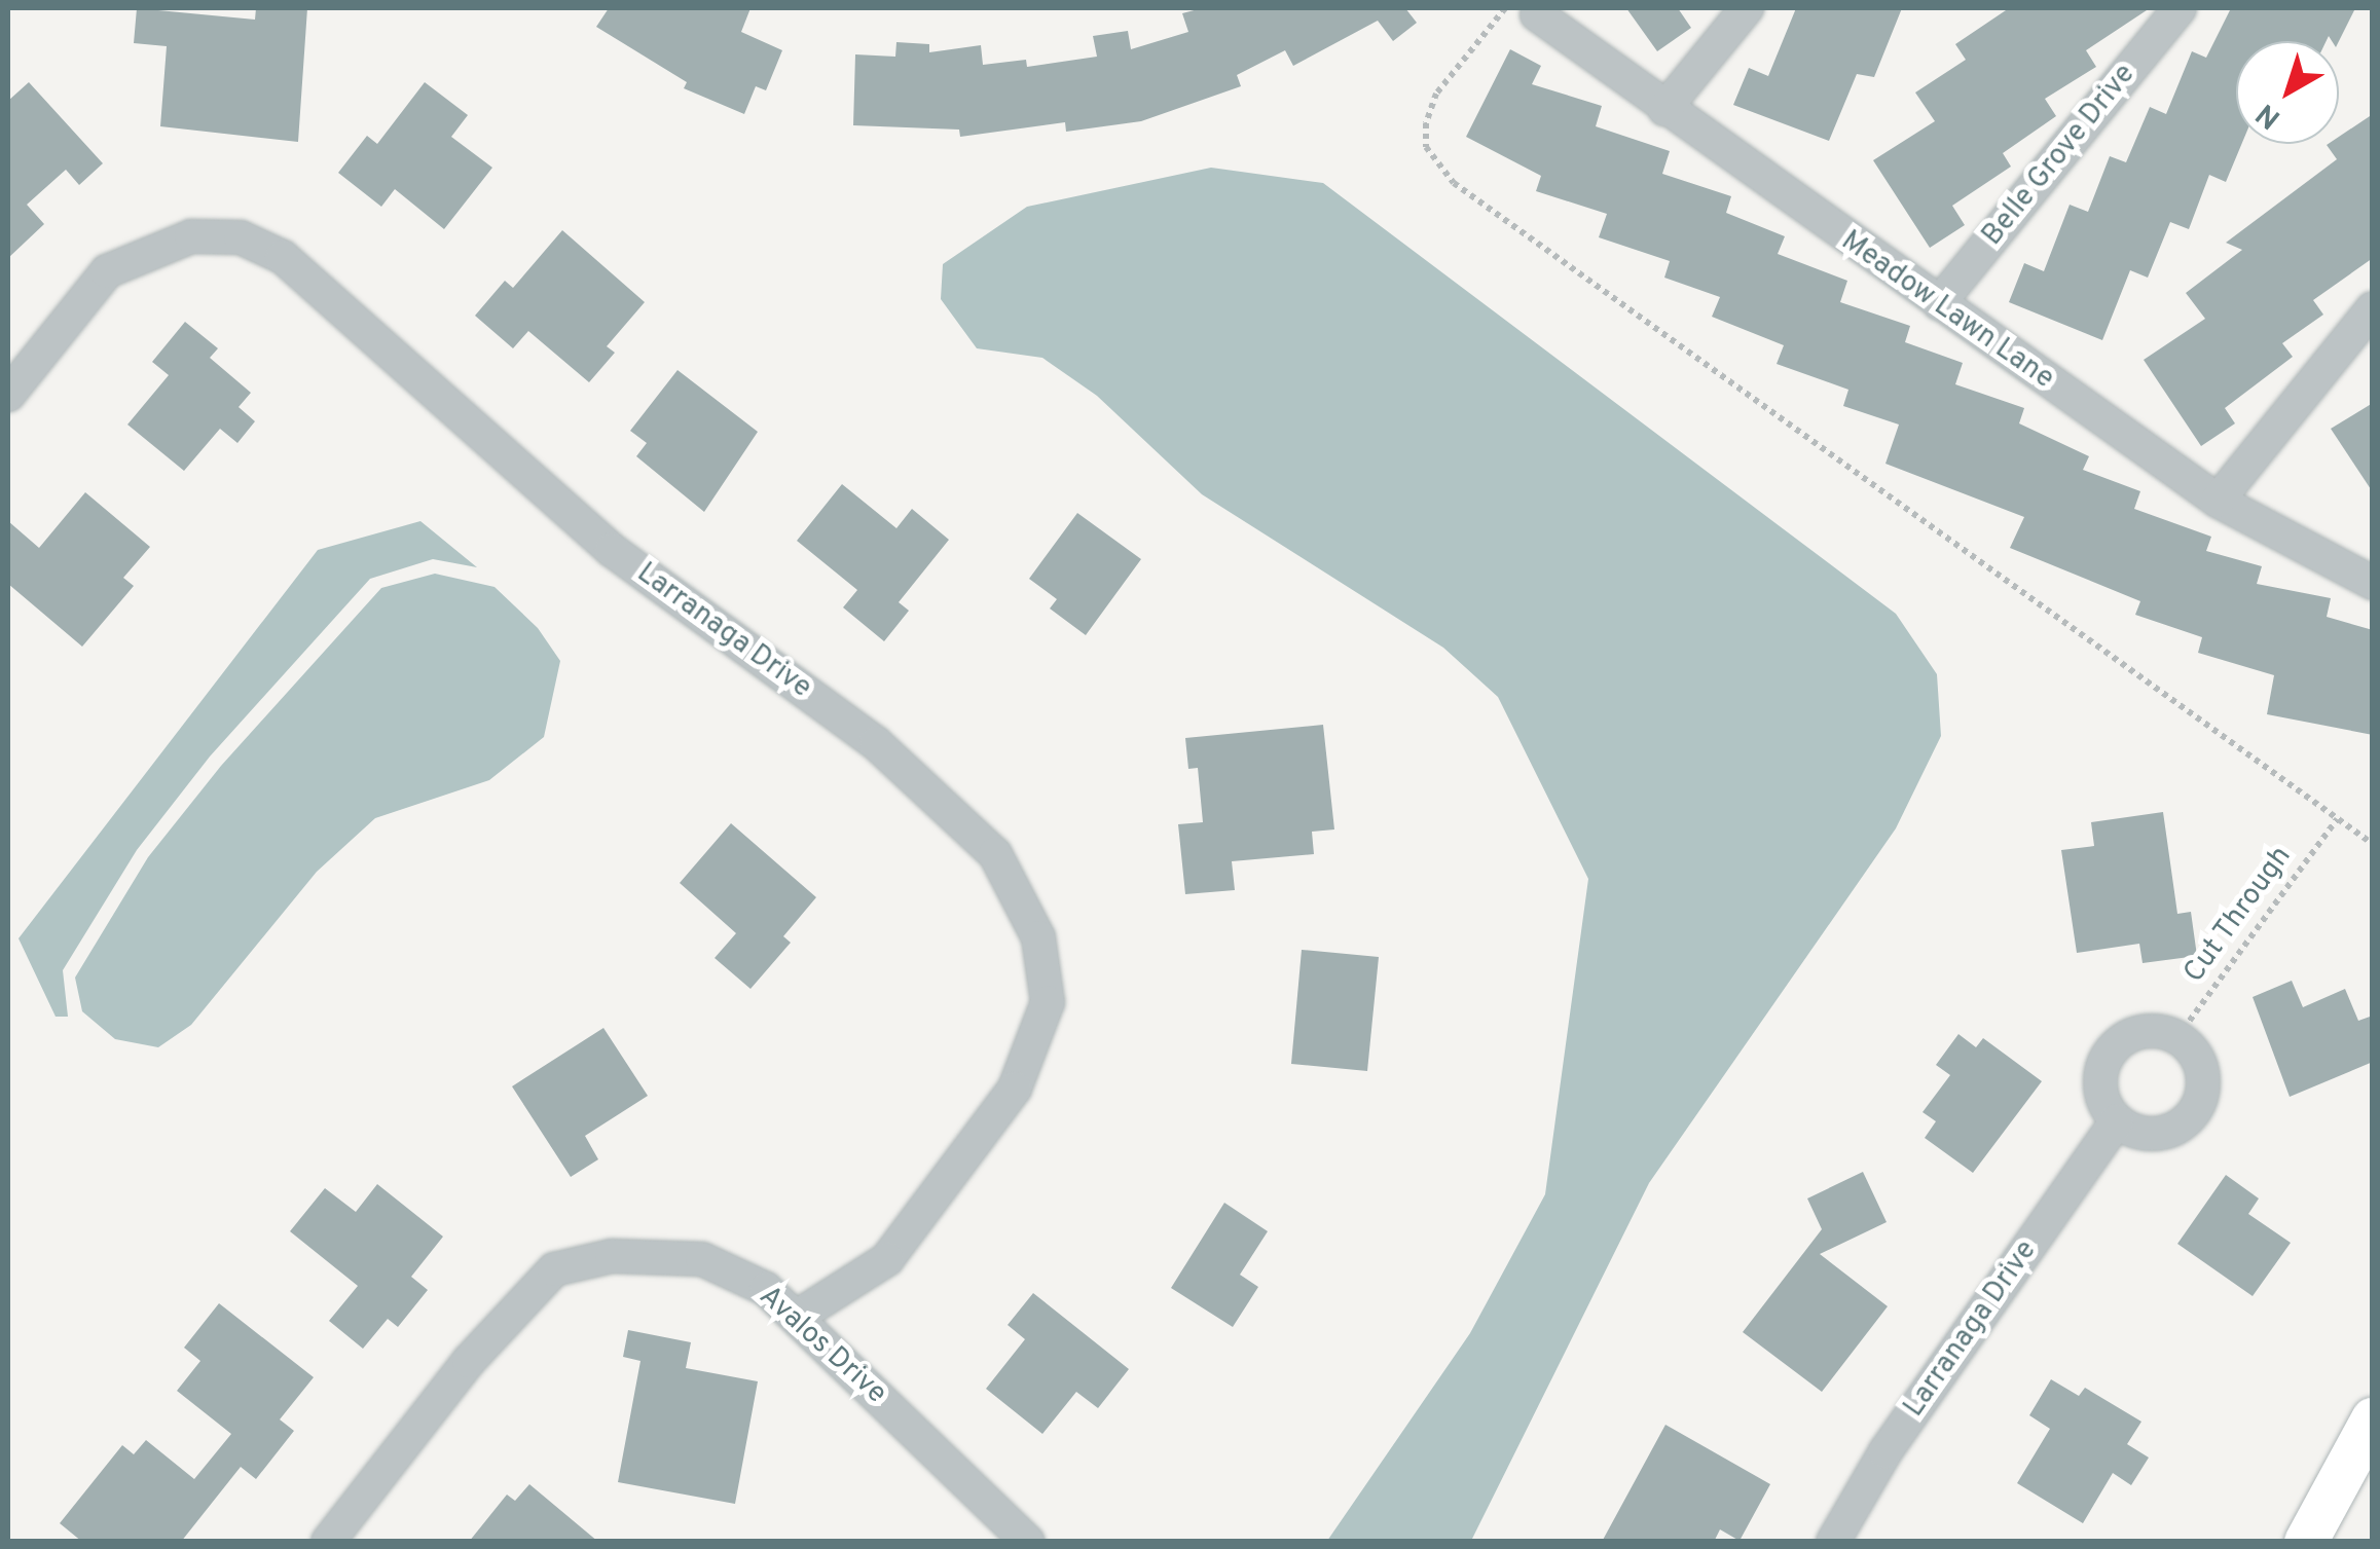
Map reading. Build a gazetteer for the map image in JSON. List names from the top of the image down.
{
  "streets": {
    "street": [
      "Belle Grove Drive",
      "Meadow Lawn Lane",
      "Larranaga Drive",
      "Avalos Drive"
    ],
    "path": ["Cut Through"]
  },
  "crossings": [
    ["Belle Grove Drive", "Meadow Lawn Lane"],
    ["Larranaga Drive", "Cut Through"],
    ["Larranaga Drive", "Avalos Drive"]
  ],
  "north": "bottom left"
}
